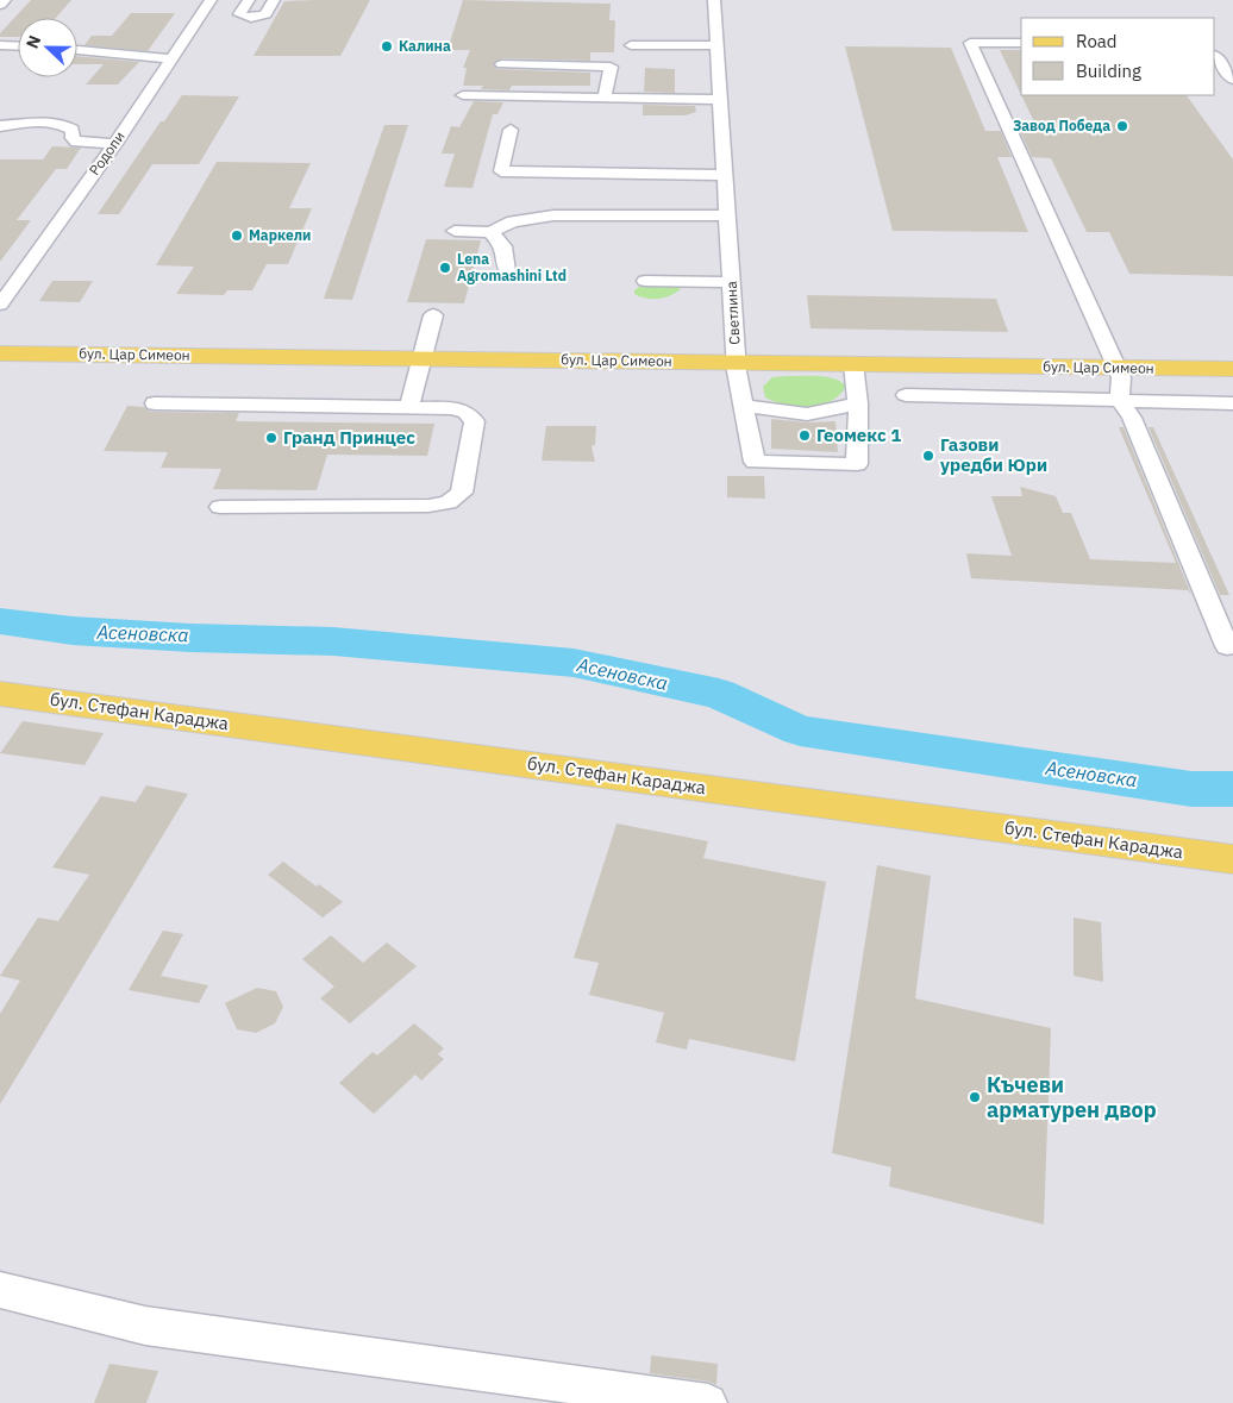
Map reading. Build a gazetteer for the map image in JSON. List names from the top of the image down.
{
  "streets": {
    "main road": ["бул. Цар Симеон", "бул. Стефан Караджа"],
    "street": ["Родопи", "Светлина"]
  },
  "crossings": [
    ["Светлина", "бул. Цар Симеон"]
  ],
  "water": ["Асеновска"],
  "places": [
    "Калина",
    "Завод Победа",
    "Маркели",
    "Lena Agromashini Ltd",
    "Геомекс 1",
    "Гранд Принцес",
    "Газови уредби Юри",
    "Къчеви арматурен двор"
  ],
  "legend": ["Road", "Building"],
  "north": "left"
}
